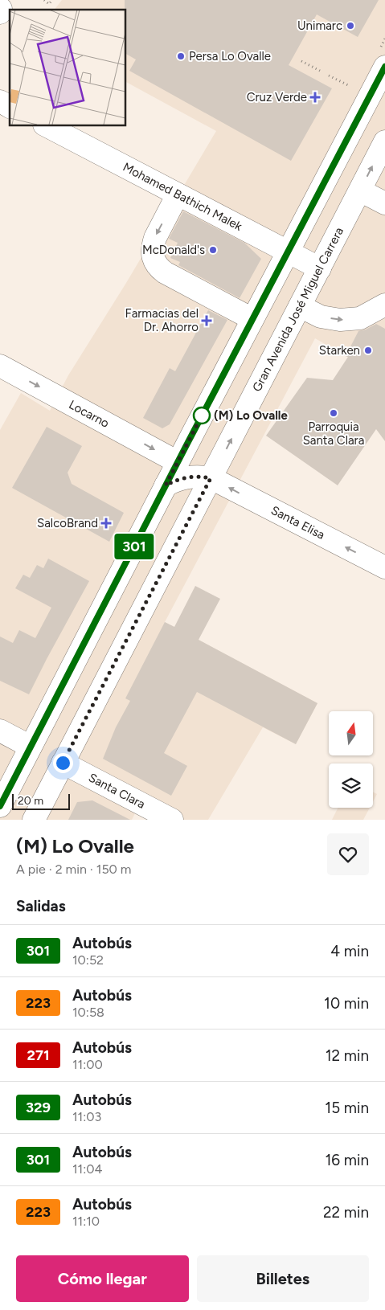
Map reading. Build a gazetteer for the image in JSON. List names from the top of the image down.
{
  "streets": {
    "main road": [
      "Mohamed Bathich Malek",
      "Gran Avenida José Miguel Carrera",
      "Locarno",
      "Santa Elisa",
      "Santa Clara"
    ]
  },
  "crossings": [
    ["Mohamed Bathich Malek", "Gran Avenida José Miguel Carrera"],
    ["Gran Avenida José Miguel Carrera", "Santa Elisa"],
    ["Gran Avenida José Miguel Carrera", "Santa Clara"]
  ],
  "one_way": ["Locarno", "Santa Elisa"],
  "places": {
    "other": [
      "Unimarc",
      "Persa Lo Ovalle",
      "McDonald's",
      "Starken",
      "Parroquia Santa Clara",
      "(M) Lo Ovalle"
    ],
    "health": ["Cruz Verde", "Farmacias del Dr. Ahorro", "SalcoBrand"]
  },
  "lines": ["bus line 301"],
  "scale_bar": "20 m",
  "north": "top",
  "page": {
    "on_map": "301",
    "scale": "20 m",
    "heading": [
      ["(M) Lo Ovalle", "A pie · 2 min · 150 m"],
      "Salidas"
    ],
    "list": [
      {
        "mark": "301",
        "name": "Autobús",
        "note": "10:52",
        "value": "4 min"
      },
      {
        "mark": "223",
        "name": "Autobús",
        "note": "10:58",
        "value": "10 min"
      },
      {
        "mark": "271",
        "name": "Autobús",
        "note": "11:00",
        "value": "12 min"
      },
      {
        "mark": "329",
        "name": "Autobús",
        "note": "11:03",
        "value": "15 min"
      },
      {
        "mark": "301",
        "name": "Autobús",
        "note": "11:04",
        "value": "16 min"
      },
      {
        "mark": "223",
        "name": "Autobús",
        "note": "11:10",
        "value": "22 min"
      }
    ],
    "buttons": ["Cómo llegar", "Billetes"]
  }
}
